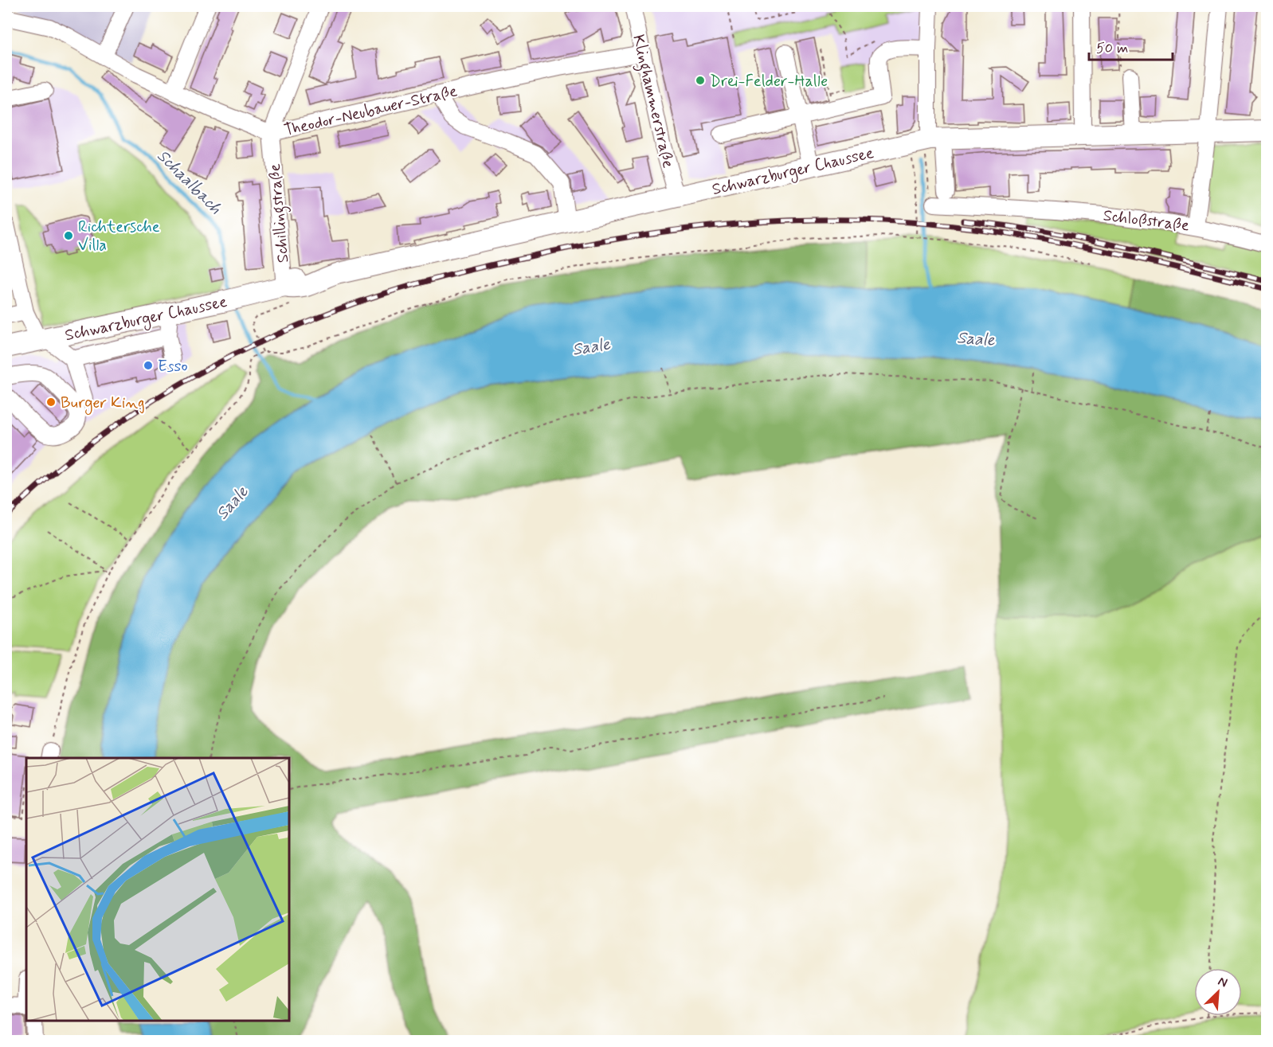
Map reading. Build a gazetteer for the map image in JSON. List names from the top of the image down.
{
  "streets": {
    "main road": ["Schwarzburger Chaussee"],
    "street": [
      "Klinghammerstraße",
      "Theodor-Neubauer-Straße",
      "Schillingstraße",
      "Schloßstraße"
    ]
  },
  "crossings": [
    ["Klinghammerstraße", "Theodor-Neubauer-Straße"],
    ["Klinghammerstraße", "Schwarzburger Chaussee"],
    ["Theodor-Neubauer-Straße", "Schillingstraße"],
    ["Schwarzburger Chaussee", "Schillingstraße"],
    ["Schwarzburger Chaussee", "Schloßstraße"]
  ],
  "water": ["Schaalbach", "Saale"],
  "places": [
    "Drei-Felder-Halle",
    "Richtersche Villa",
    "Esso",
    "Burger King"
  ],
  "scale_bar": "50 m",
  "north": "top right"
}
